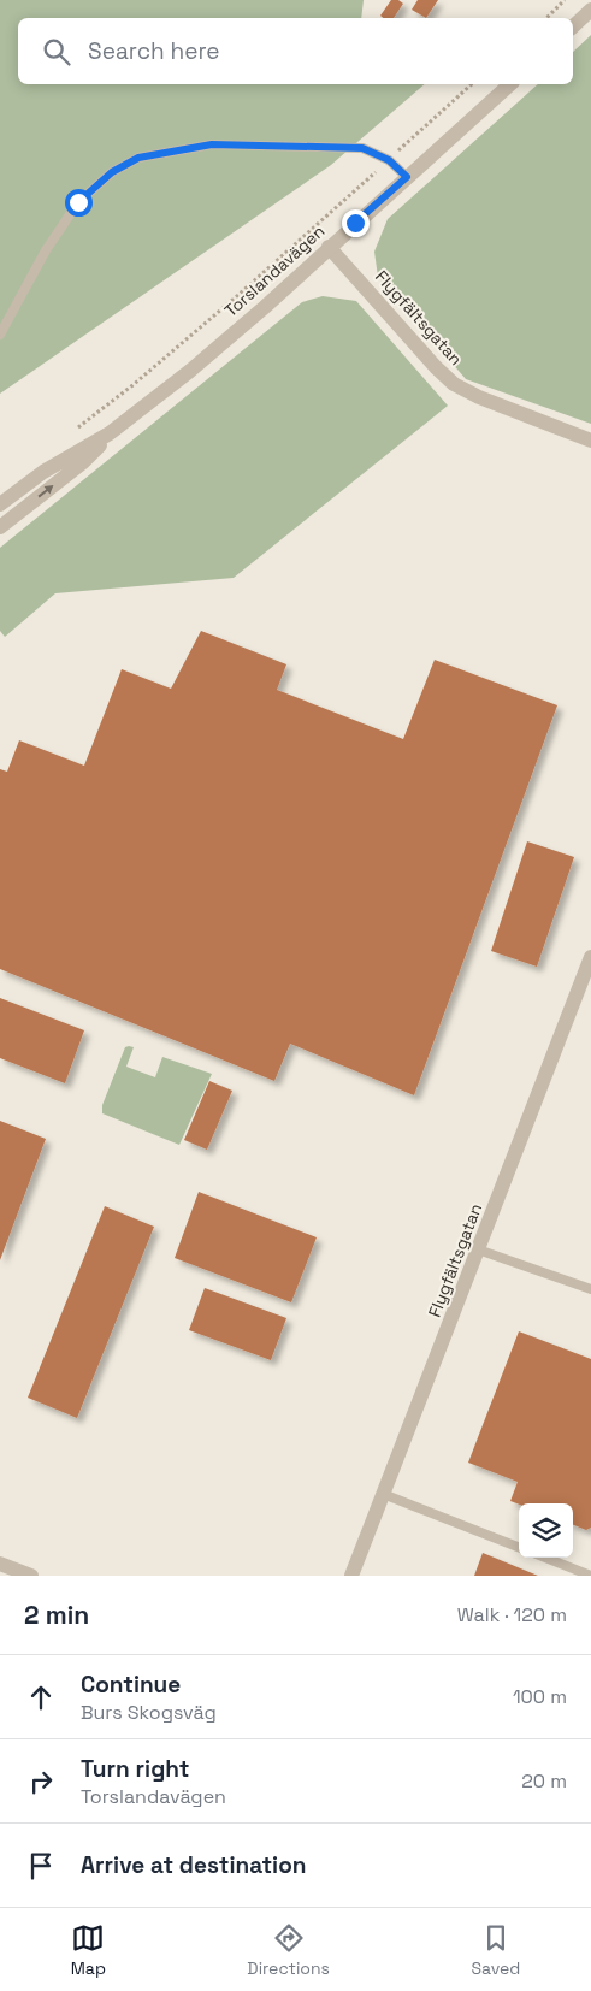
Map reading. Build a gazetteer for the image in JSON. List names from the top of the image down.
{
  "streets": {
    "street": ["Torslandavägen", "Flygfältsgatan"]
  },
  "crossings": [
    ["Torslandavägen", "Flygfältsgatan"]
  ],
  "page": {
    "search": "Search here",
    "heading": ["2 min", "Walk · 120 m"],
    "list": [
      ["Continue", "Burs Skogsväg", "100 m"],
      ["Turn right", "Torslandavägen", "20 m"],
      "Arrive at destination"
    ],
    "nav": ["Map", "Directions", "Saved"]
  }
}
